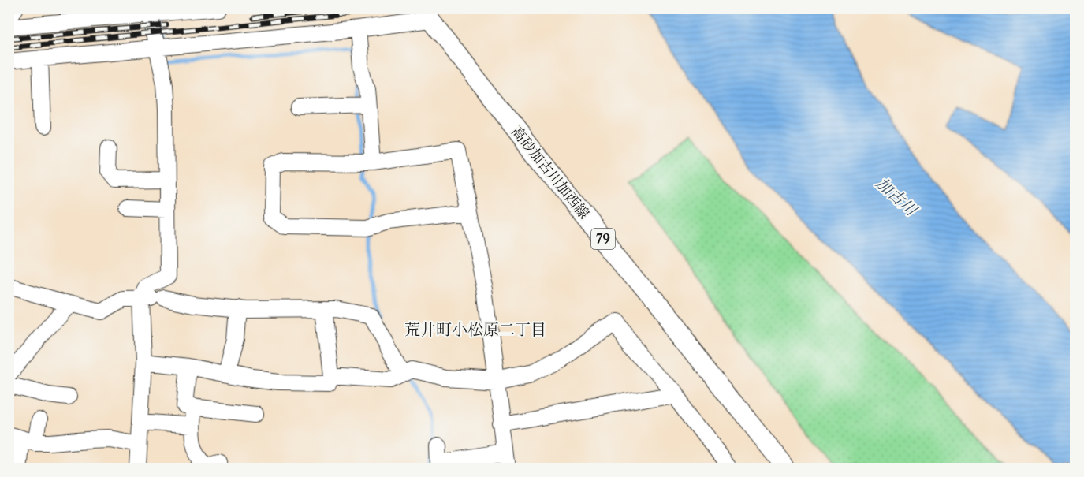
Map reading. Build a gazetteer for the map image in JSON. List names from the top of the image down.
{
  "streets": {
    "main road": ["高砂加古川加西線", "79"]
  },
  "districts": ["荒井町小松原二丁目"],
  "water": ["加古川"]
}
